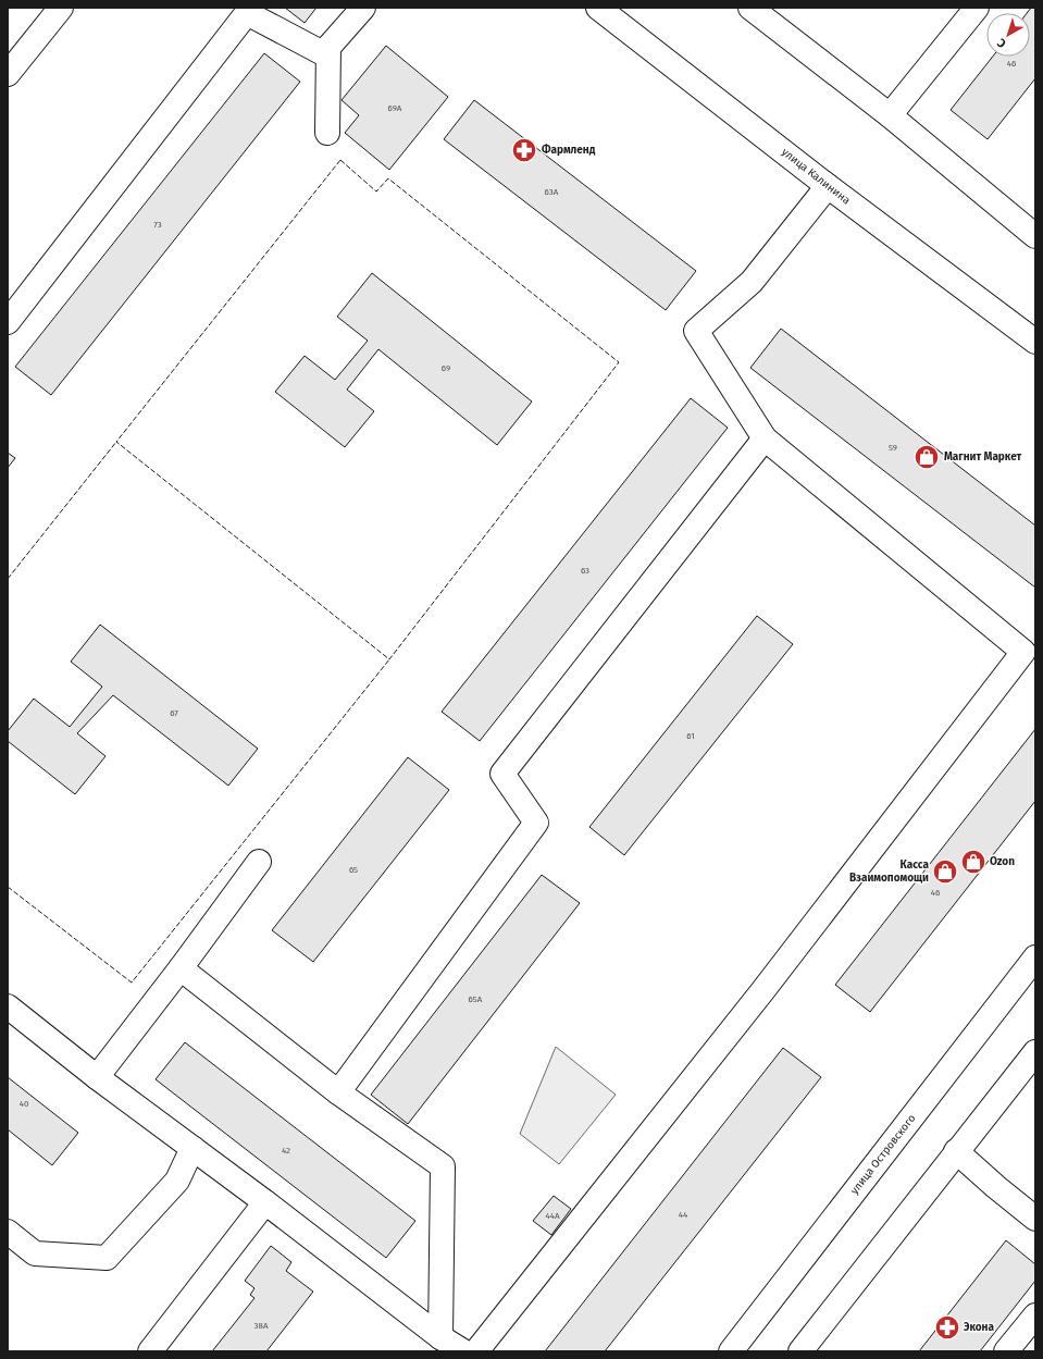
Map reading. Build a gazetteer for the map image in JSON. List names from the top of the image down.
{
  "streets": {
    "main road": ["улица Калинина", "улица Островского"]
  },
  "places": {
    "pharmacy": ["Фармленд", "Экона"],
    "shop": ["Магнит Маркет", "Ozon", "Касса Взаимопомощи"]
  },
  "house_numbers": [
    "46",
    "69А",
    "63А",
    "73",
    "69",
    "59",
    "63",
    "67",
    "61",
    "65",
    "46",
    "65А",
    "40",
    "42",
    "44",
    "44А",
    "38А"
  ],
  "north": "bottom left"
}
